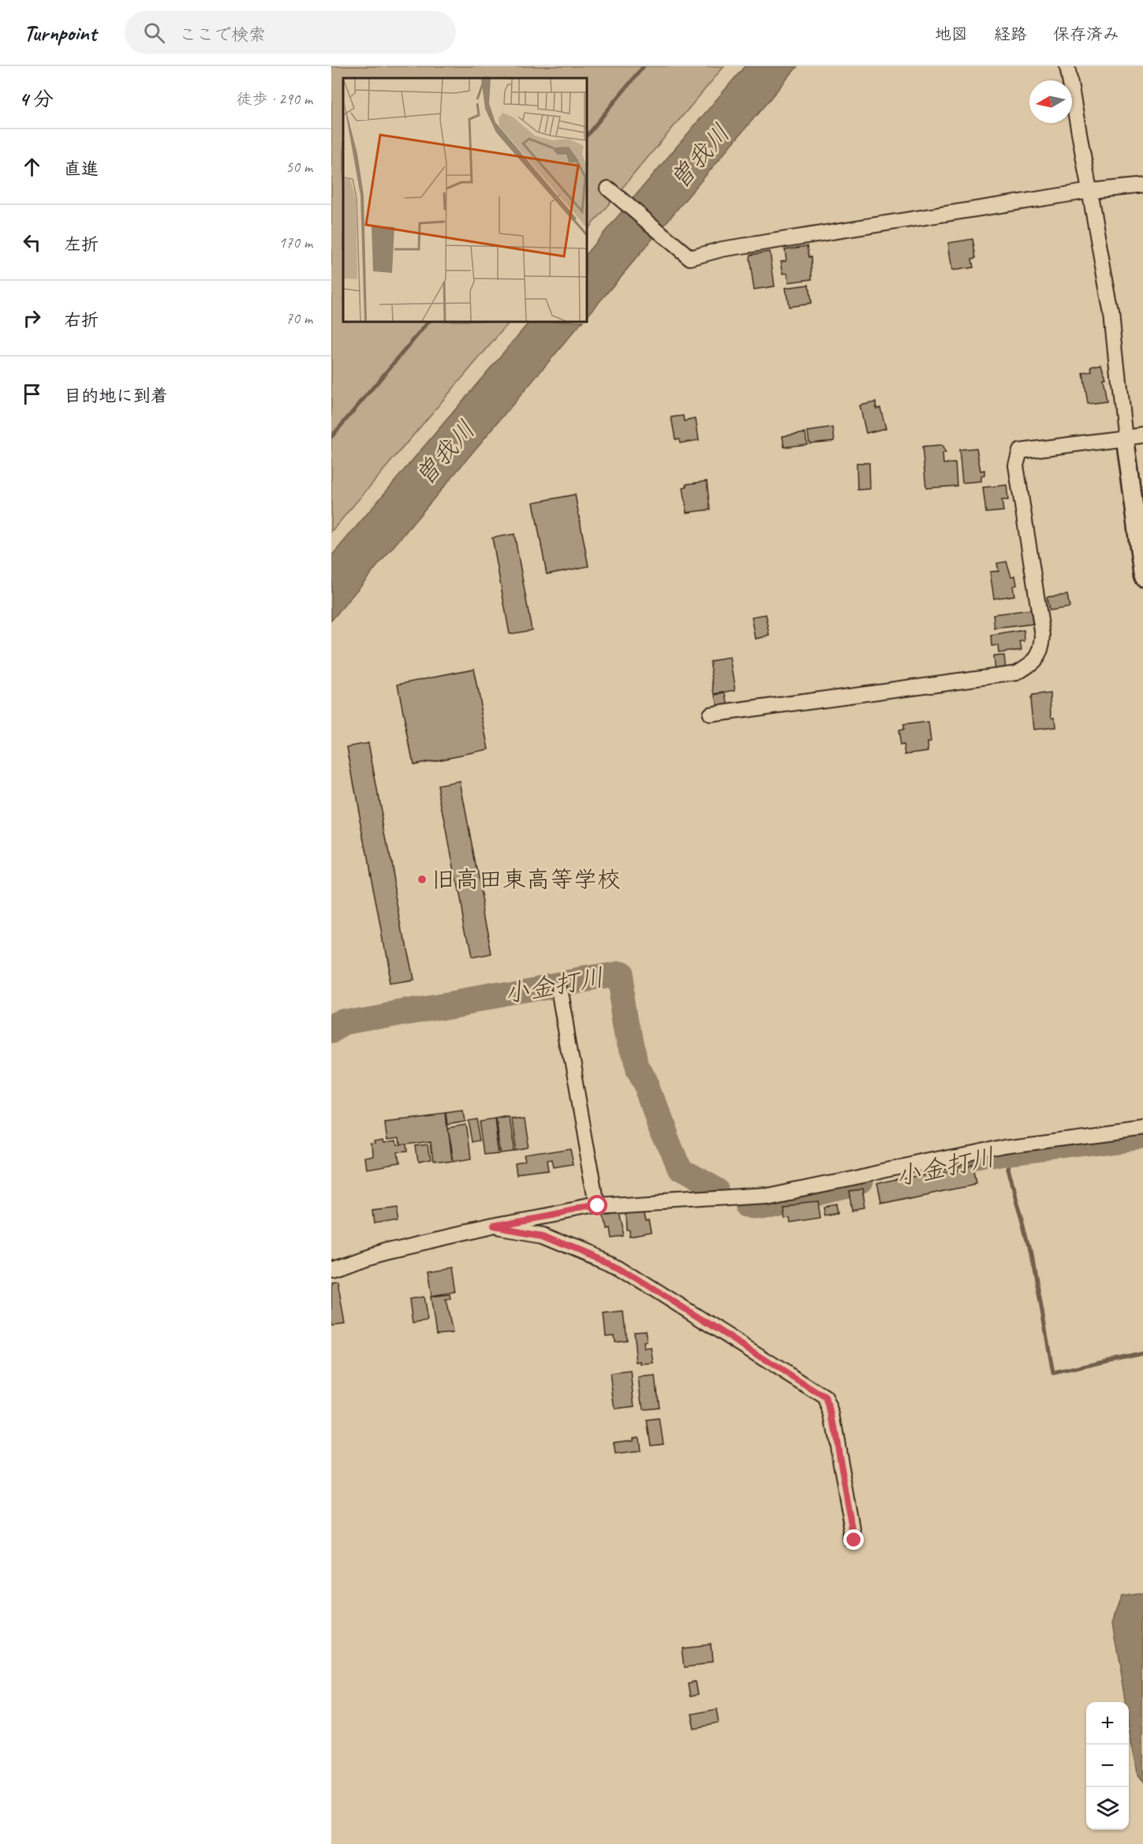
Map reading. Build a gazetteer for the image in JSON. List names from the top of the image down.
{
  "water": ["曽我川", "小金打川"],
  "places": ["旧高田東高等学校"],
  "north": "left",
  "page": {
    "header": "Turnpoint",
    "search": "ここで検索",
    "nav": ["地図", "経路", "保存済み"],
    "heading": ["4 分", "徒歩 · 290 m"],
    "list": [
      ["直進", "50 m"],
      ["左折", "170 m"],
      ["右折", "70 m"],
      "目的地に到着"
    ],
    "map_buttons": ["+", "−"]
  }
}
